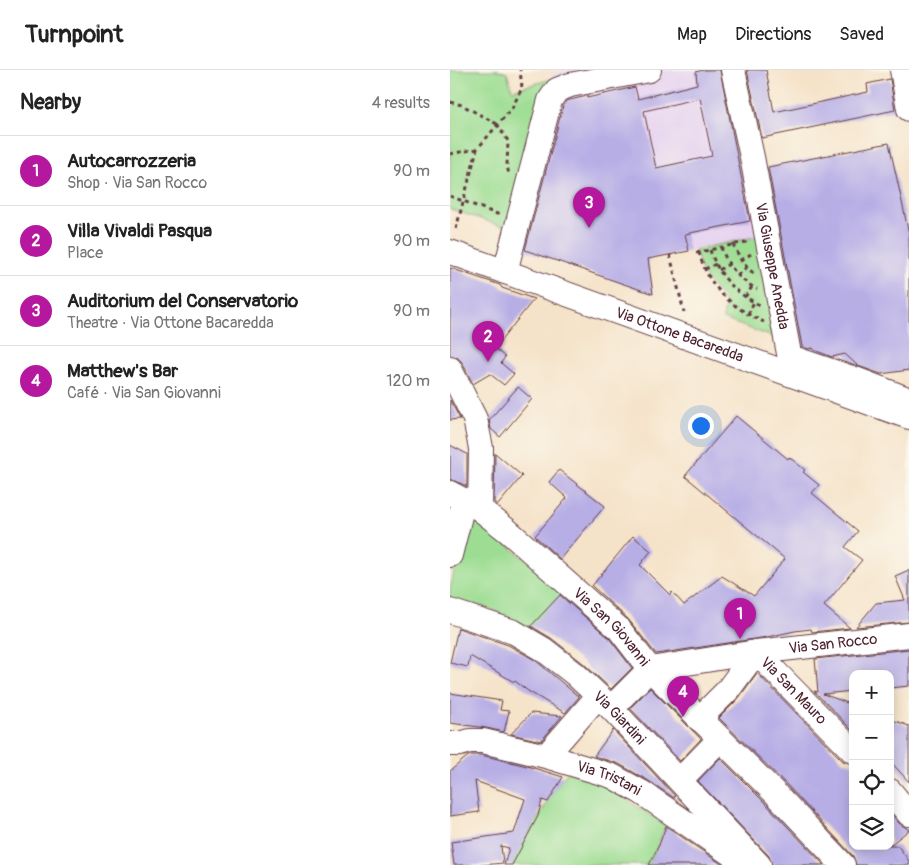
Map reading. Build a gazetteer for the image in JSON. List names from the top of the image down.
{
  "streets": {
    "street": [
      "Via Giuseppe Anedda",
      "Via Ottone Bacaredda",
      "Via San Giovanni",
      "Via San Rocco",
      "Via San Mauro",
      "Via Giardini",
      "Via Tristani"
    ]
  },
  "crossings": [
    ["Via Giuseppe Anedda", "Via Ottone Bacaredda"],
    ["Via San Giovanni", "Via San Rocco"],
    ["Via San Rocco", "Via San Mauro"]
  ],
  "page": {
    "header": "Turnpoint",
    "nav": ["Map", "Directions", "Saved"],
    "heading": ["Nearby", "4 results"],
    "list": [
      {
        "mark": "1",
        "name": "Autocarrozzeria",
        "note": "Shop · Via San Rocco",
        "value": "90 m"
      },
      {
        "mark": "2",
        "name": "Villa Vivaldi Pasqua",
        "note": "Place",
        "value": "90 m"
      },
      {
        "mark": "3",
        "name": "Auditorium del Conservatorio",
        "note": "Theatre · Via Ottone Bacaredda",
        "value": "90 m"
      },
      {
        "mark": "4",
        "name": "Matthew's Bar",
        "note": "Café · Via San Giovanni",
        "value": "120 m"
      }
    ],
    "pins": [
      "3",
      "2",
      "1",
      "4"
    ],
    "map_buttons": ["+", "−"]
  }
}
